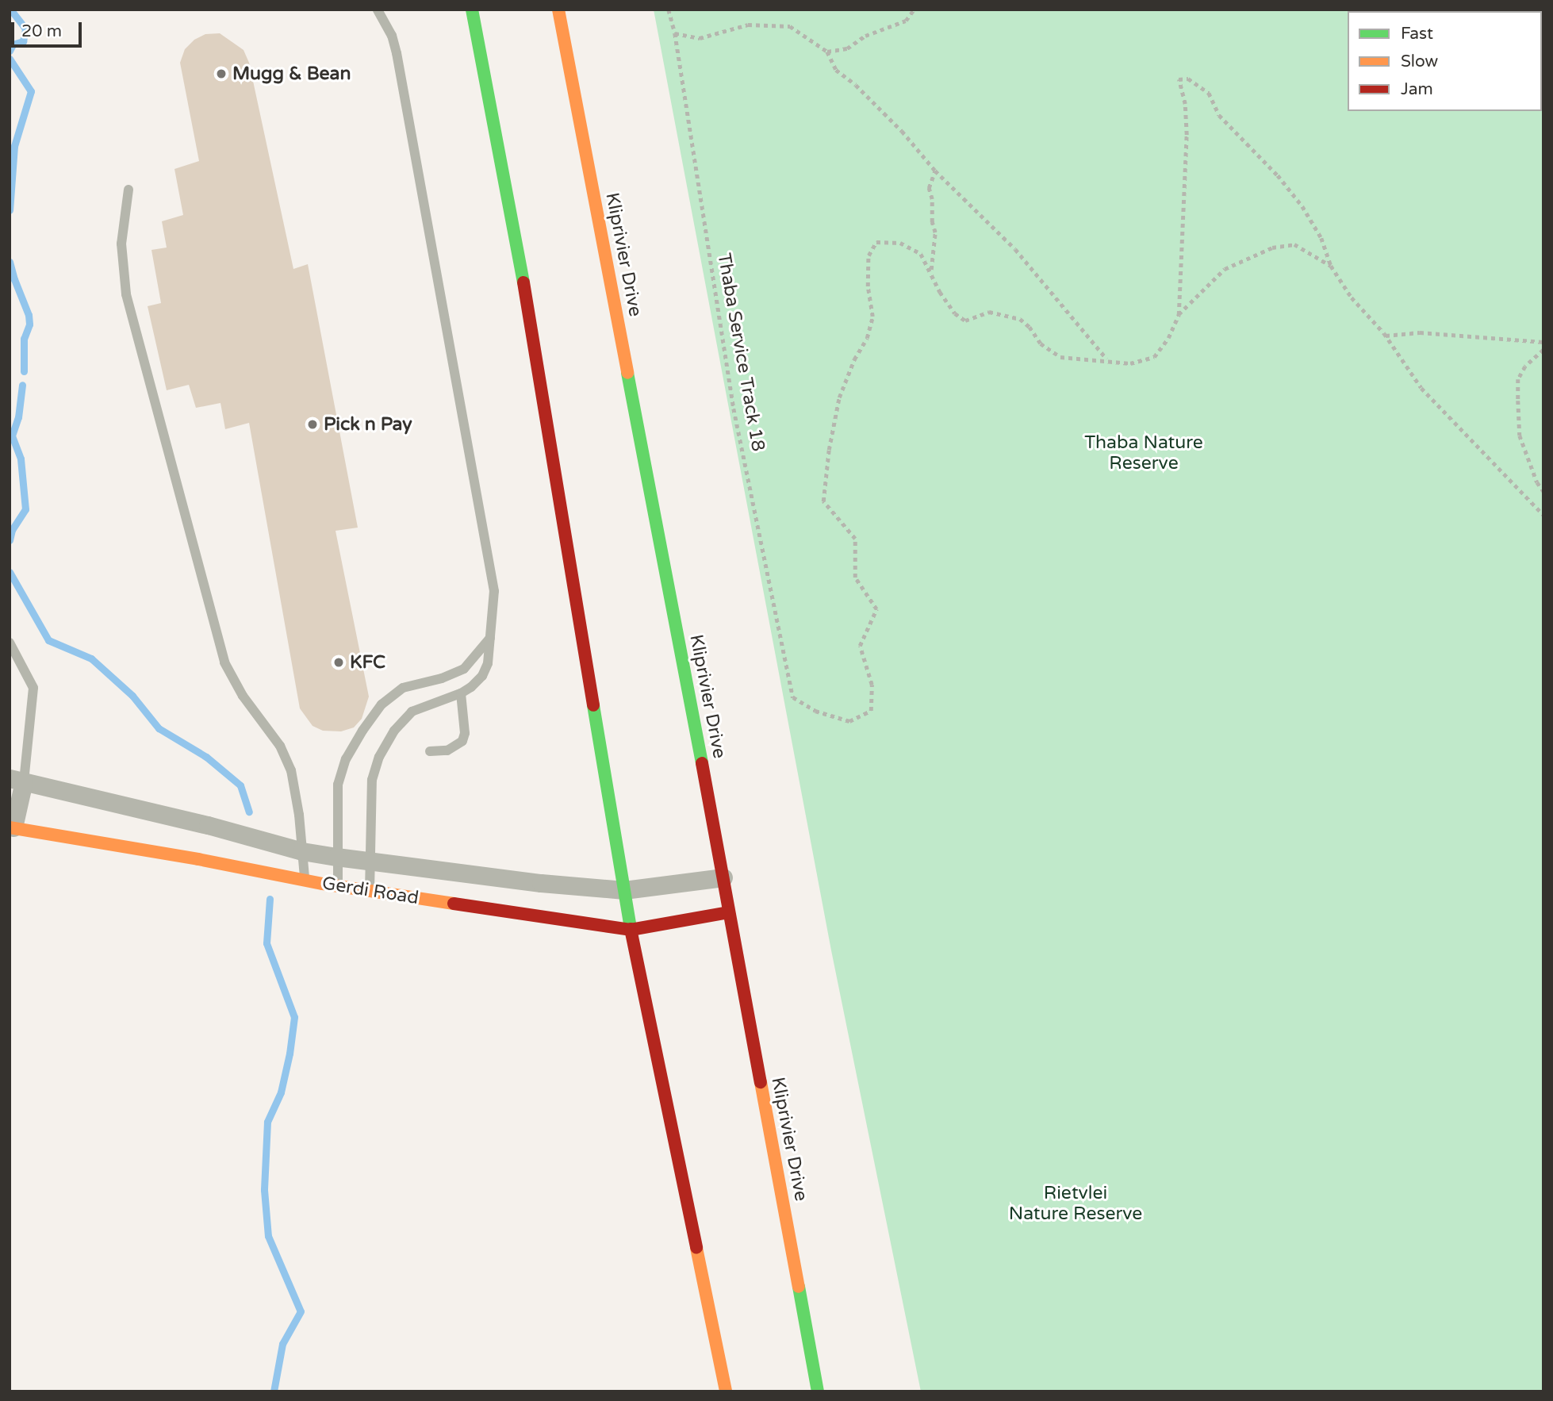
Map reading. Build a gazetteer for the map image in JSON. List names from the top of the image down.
{
  "streets": {
    "main road": ["Kliprivier Drive", "Gerdi Road"],
    "path": ["Thaba Service Track 18"]
  },
  "crossings": [
    ["Kliprivier Drive", "Gerdi Road"]
  ],
  "parks": ["Thaba Nature Reserve", "Rietvlei Nature Reserve"],
  "places": ["Mugg & Bean", "Pick n Pay", "KFC"],
  "legend": ["Fast", "Slow", "Jam"],
  "scale_bar": "20 m"
}
